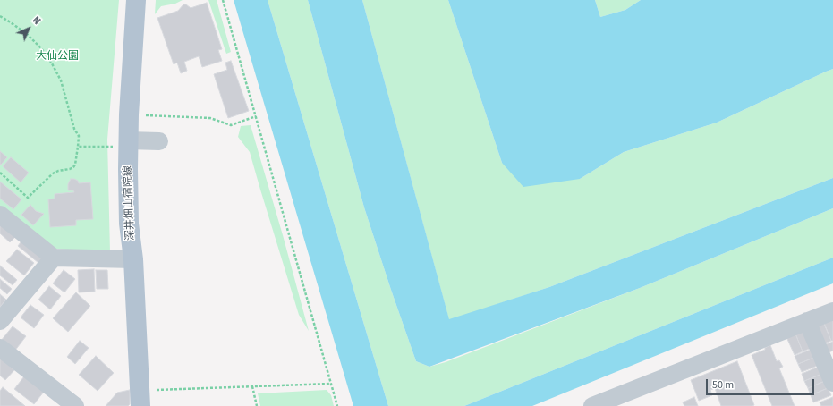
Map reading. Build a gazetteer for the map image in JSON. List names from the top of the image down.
{
  "streets": {
    "main road": ["深井畑山宿院線"]
  },
  "parks": ["大仙公園"],
  "scale_bar": "50 m",
  "north": "top right"
}
